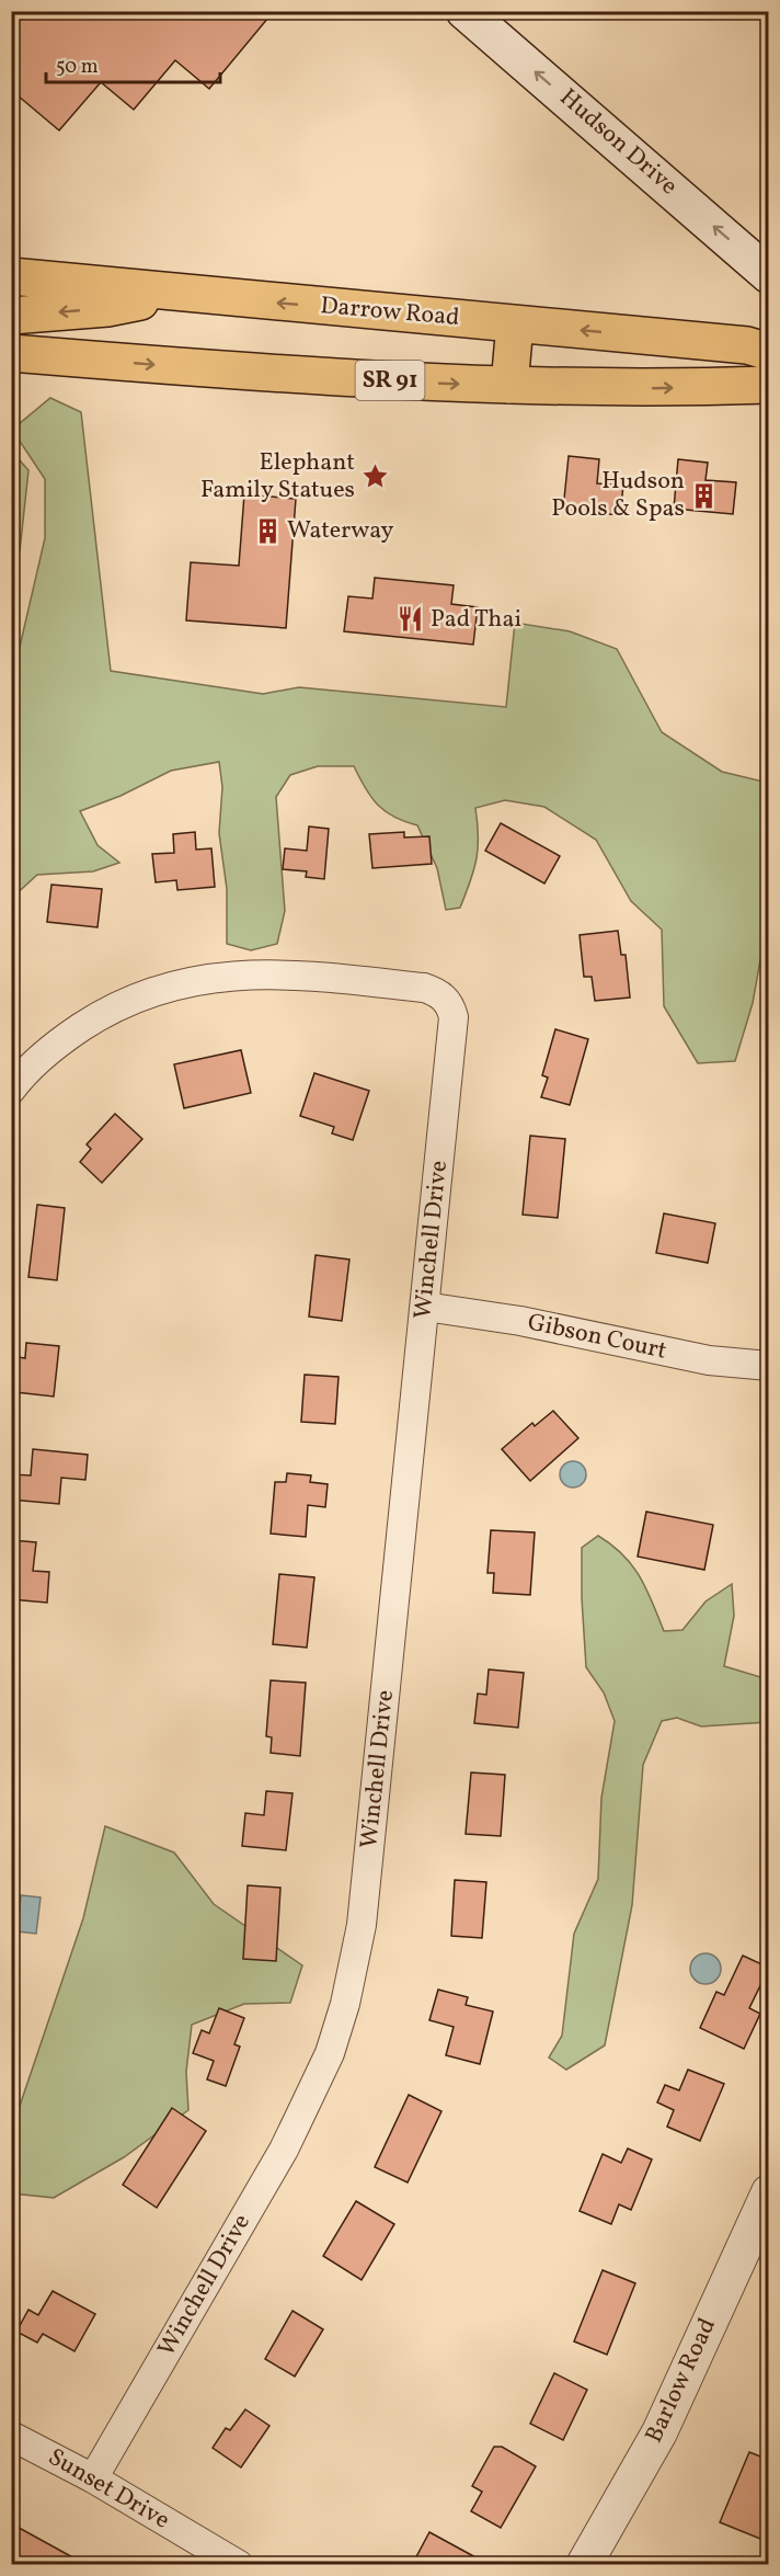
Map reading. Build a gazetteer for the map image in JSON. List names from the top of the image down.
{
  "streets": {
    "main road": ["Hudson Drive", "Darrow Road", "SR 91"],
    "street": [
      "Winchell Drive",
      "Gibson Court",
      "Barlow Road",
      "Sunset Drive"
    ]
  },
  "crossings": [
    ["Winchell Drive", "Gibson Court"],
    ["Winchell Drive", "Sunset Drive"]
  ],
  "one_way": ["Hudson Drive"],
  "places": {
    "place": ["Elephant Family Statues"],
    "building": ["Hudson Pools & Spas", "Waterway"],
    "restaurant": ["Pad Thai"]
  },
  "scale_bar": "50 m"
}
